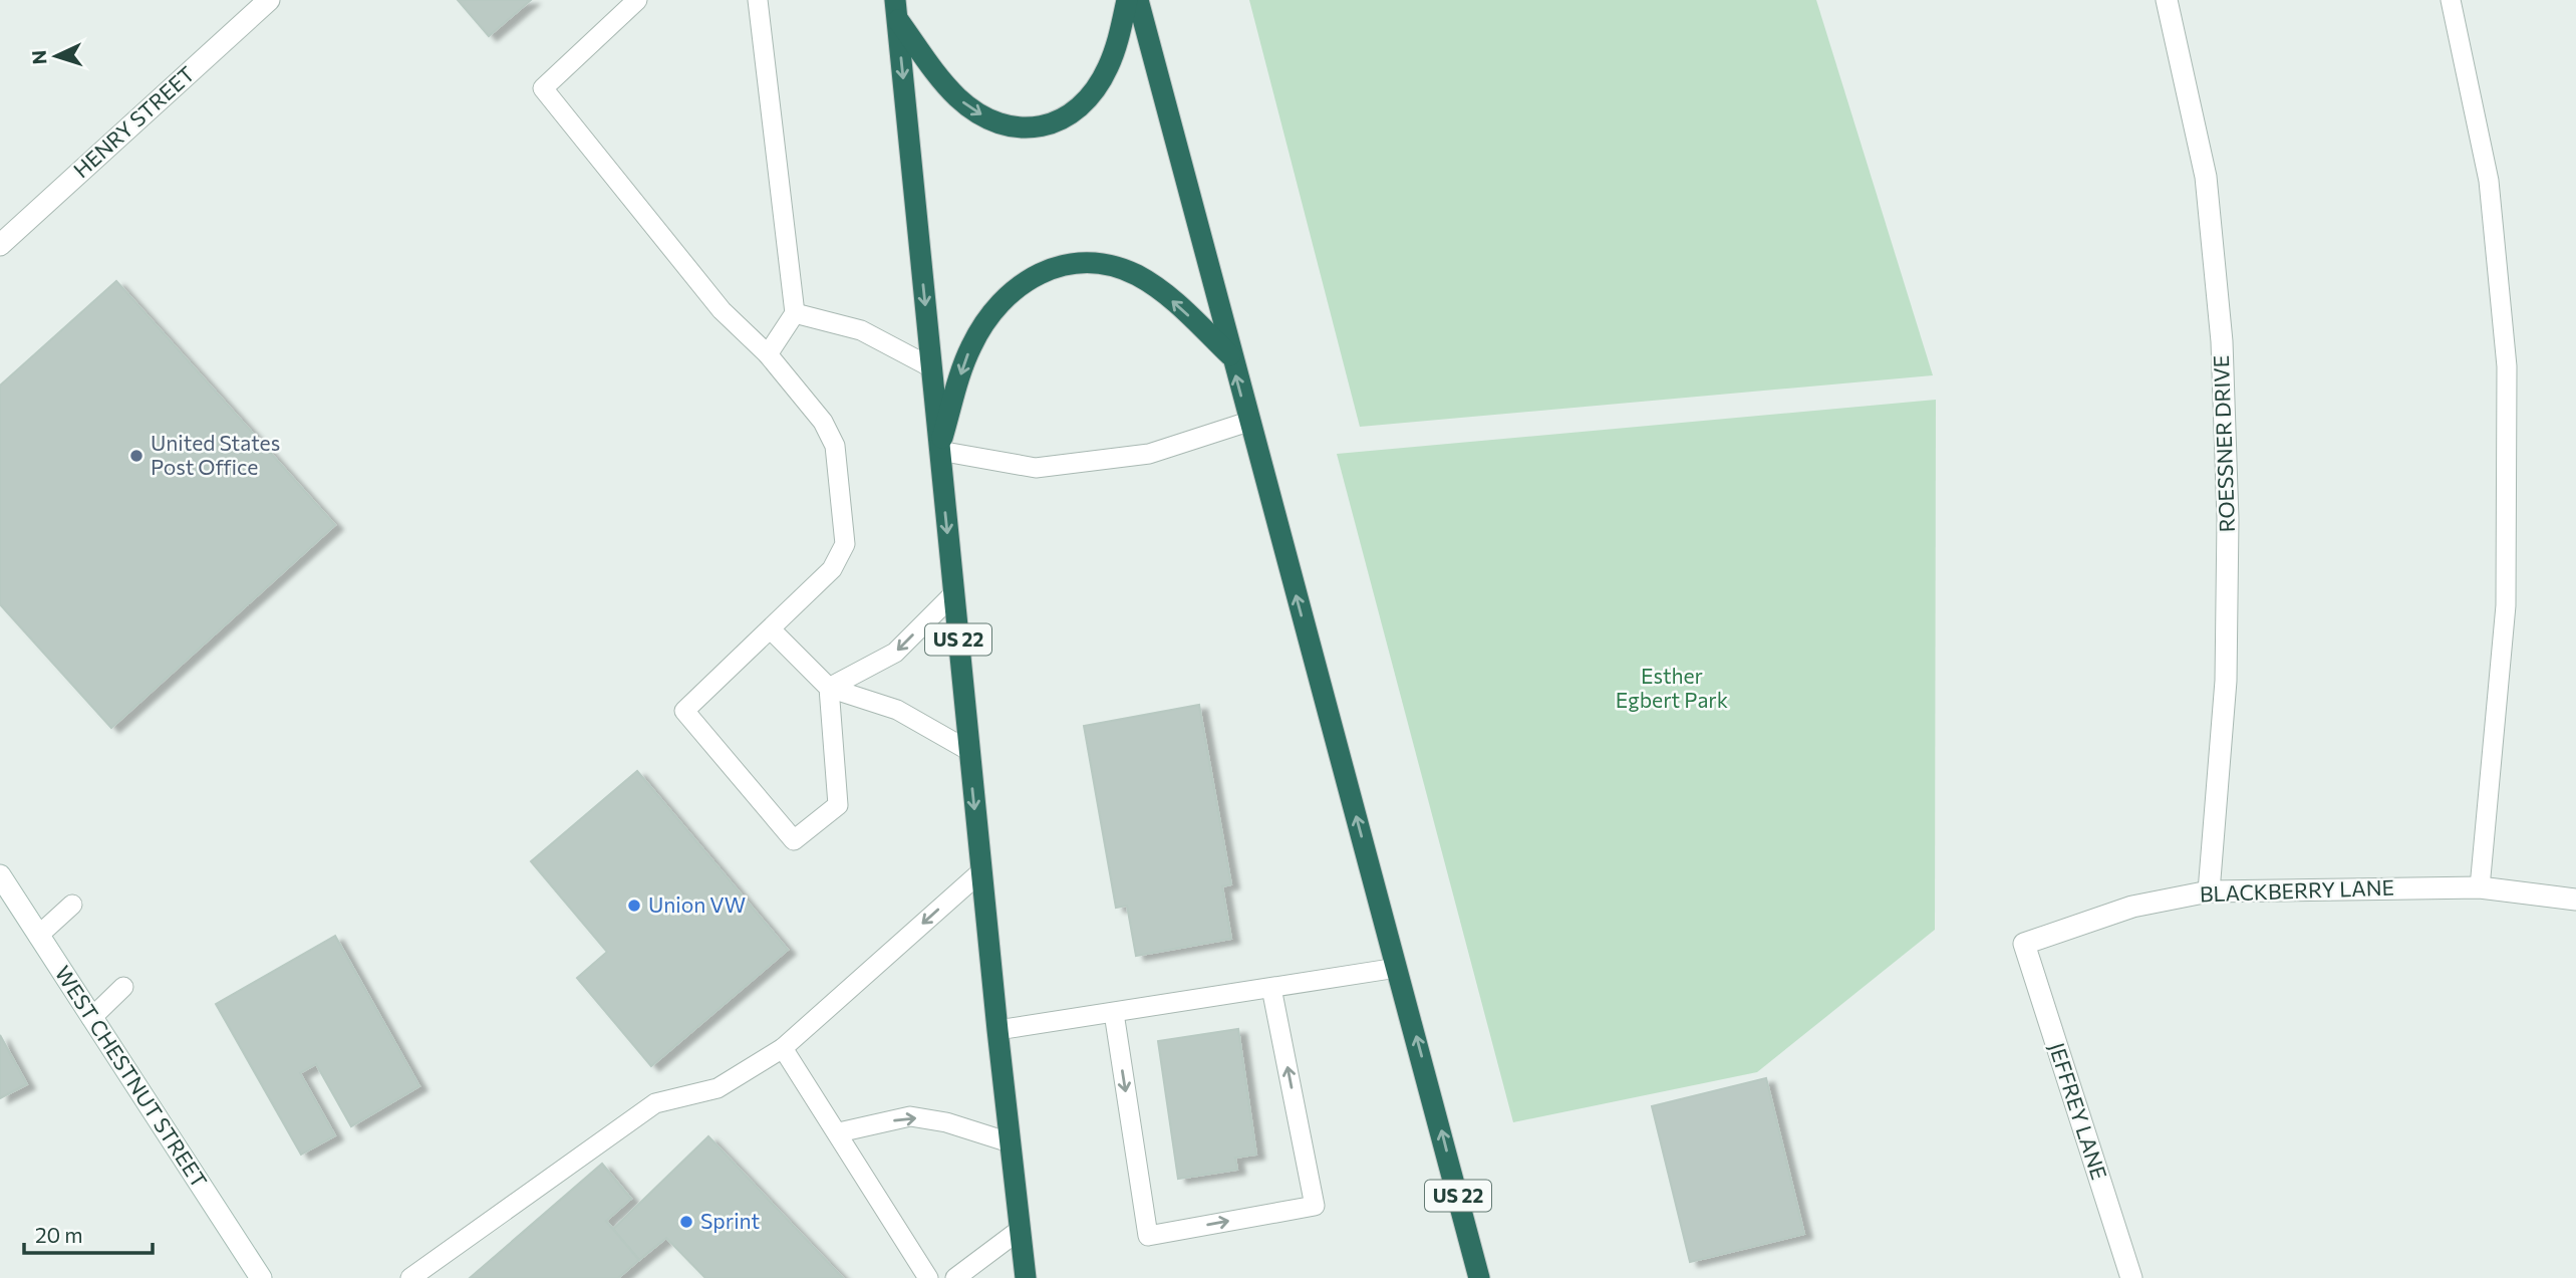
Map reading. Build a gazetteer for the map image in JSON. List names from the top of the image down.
{
  "streets": {
    "highway": ["US 22"],
    "street": [
      "HENRY STREET",
      "ROESSNER DRIVE",
      "BLACKBERRY LANE",
      "WEST CHESTNUT STREET",
      "JEFFREY LANE"
    ]
  },
  "crossings": [
    ["ROESSNER DRIVE", "BLACKBERRY LANE"],
    ["BLACKBERRY LANE", "JEFFREY LANE"]
  ],
  "parks": ["Esther Egbert Park"],
  "places": ["United States Post Office", "Union VW", "Sprint"],
  "scale_bar": "20 m",
  "north": "left"
}
